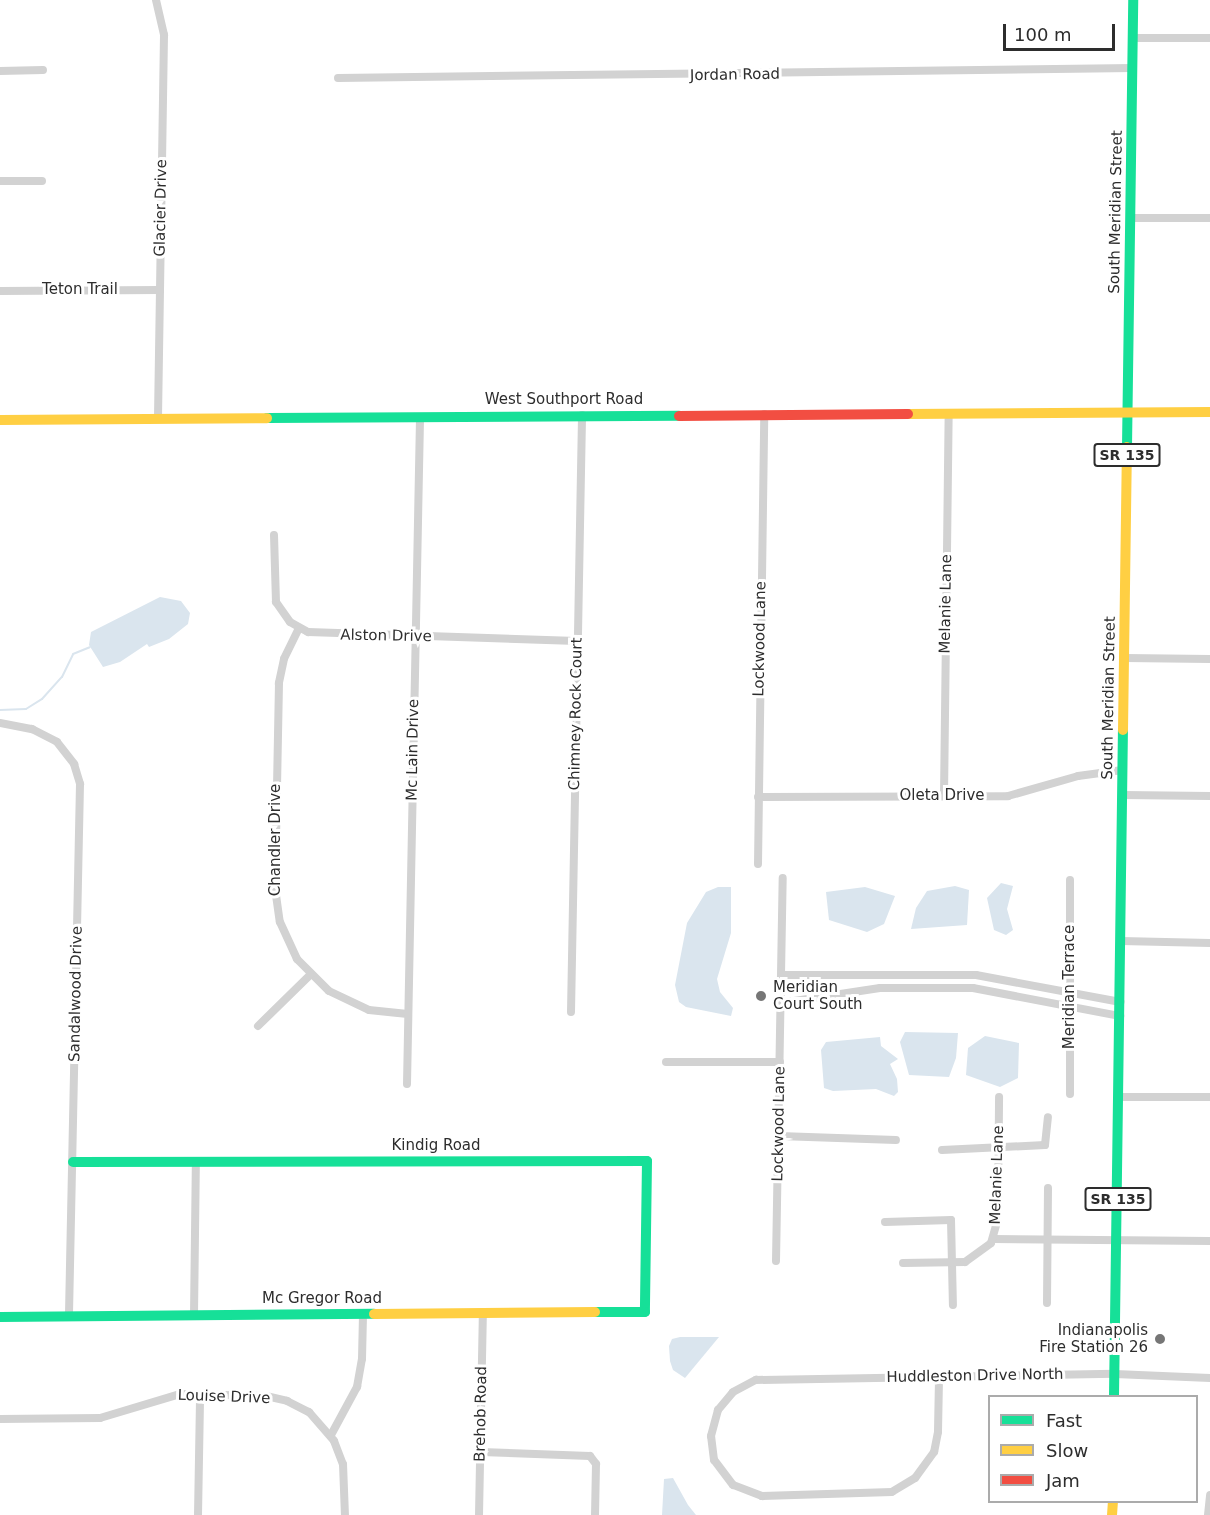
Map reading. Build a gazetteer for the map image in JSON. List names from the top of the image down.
{
  "streets": {
    "main road": [
      "South Meridian Street",
      "West Southport Road",
      "SR 135",
      "Kindig Road",
      "Mc Gregor Road"
    ],
    "street": [
      "Jordan Road",
      "Glacier Drive",
      "Teton Trail",
      "Melanie Lane",
      "Alston Drive",
      "Lockwood Lane",
      "Chimney Rock Court",
      "Mc Lain Drive",
      "Oleta Drive",
      "Chandler Drive",
      "Meridian Terrace",
      "Sandalwood Drive",
      "Huddleston Drive North",
      "Louise Drive",
      "Brehob Road"
    ]
  },
  "crossings": [
    ["Jordan Road", "South Meridian Street"],
    ["Glacier Drive", "Teton Trail"],
    ["Glacier Drive", "West Southport Road"],
    ["South Meridian Street", "West Southport Road"],
    ["South Meridian Street", "Oleta Drive"],
    ["South Meridian Street", "Huddleston Drive North"],
    ["West Southport Road", "Melanie Lane"],
    ["West Southport Road", "Lockwood Lane"],
    ["West Southport Road", "Chimney Rock Court"],
    ["West Southport Road", "Mc Lain Drive"],
    ["Melanie Lane", "Oleta Drive"],
    ["Alston Drive", "Chimney Rock Court"],
    ["Alston Drive", "Mc Lain Drive"],
    ["Alston Drive", "Chandler Drive"],
    ["Lockwood Lane", "Oleta Drive"],
    ["Mc Lain Drive", "Chandler Drive"],
    ["Sandalwood Drive", "Kindig Road"],
    ["Sandalwood Drive", "Mc Gregor Road"],
    ["Kindig Road", "Mc Gregor Road"],
    ["Mc Gregor Road", "Brehob Road"]
  ],
  "places": ["Meridian Court South", "Indianapolis Fire Station 26"],
  "legend": ["Fast", "Slow", "Jam"],
  "scale_bar": "100 m"
}
